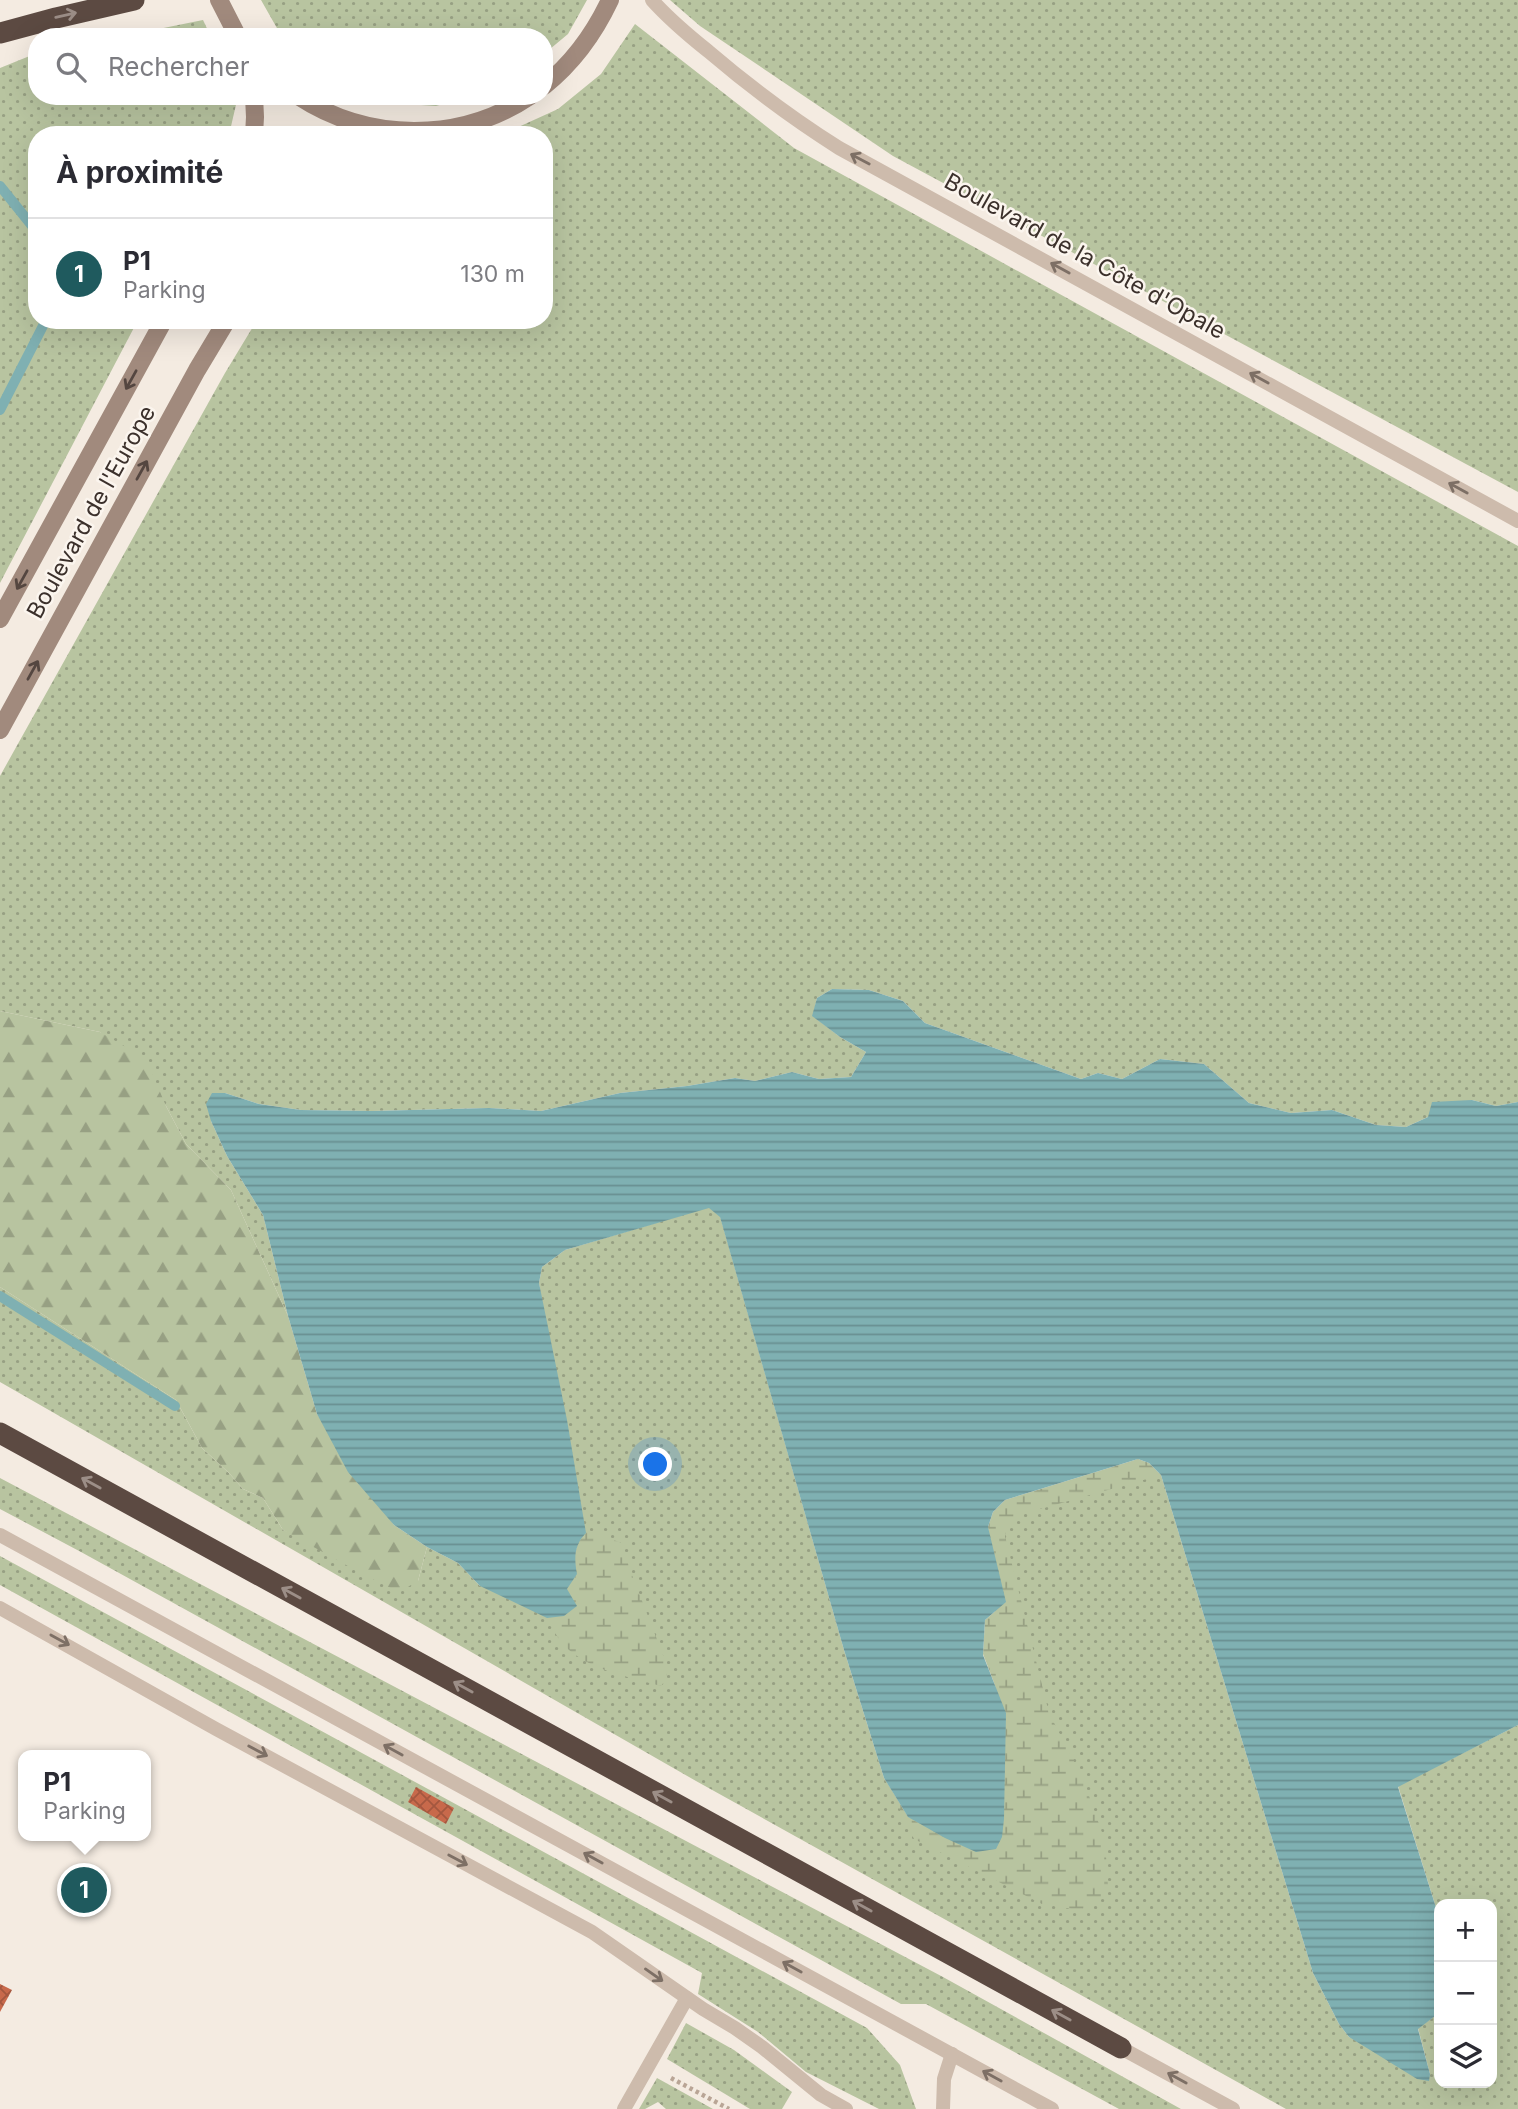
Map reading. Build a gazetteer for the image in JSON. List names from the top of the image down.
{
  "streets": {
    "main road": ["Boulevard de l'Europe"],
    "lane": ["Boulevard de la Côte d'Opale"]
  },
  "one_way": ["Boulevard de la Côte d'Opale"],
  "page": {
    "search": "Rechercher",
    "heading": "À proximité",
    "list": [
      {
        "mark": "1",
        "name": "P1",
        "note": "Parking",
        "value": "130 m"
      }
    ],
    "popup": ["P1", "Parking"],
    "pins": "1",
    "map_buttons": ["+", "−"]
  }
}
